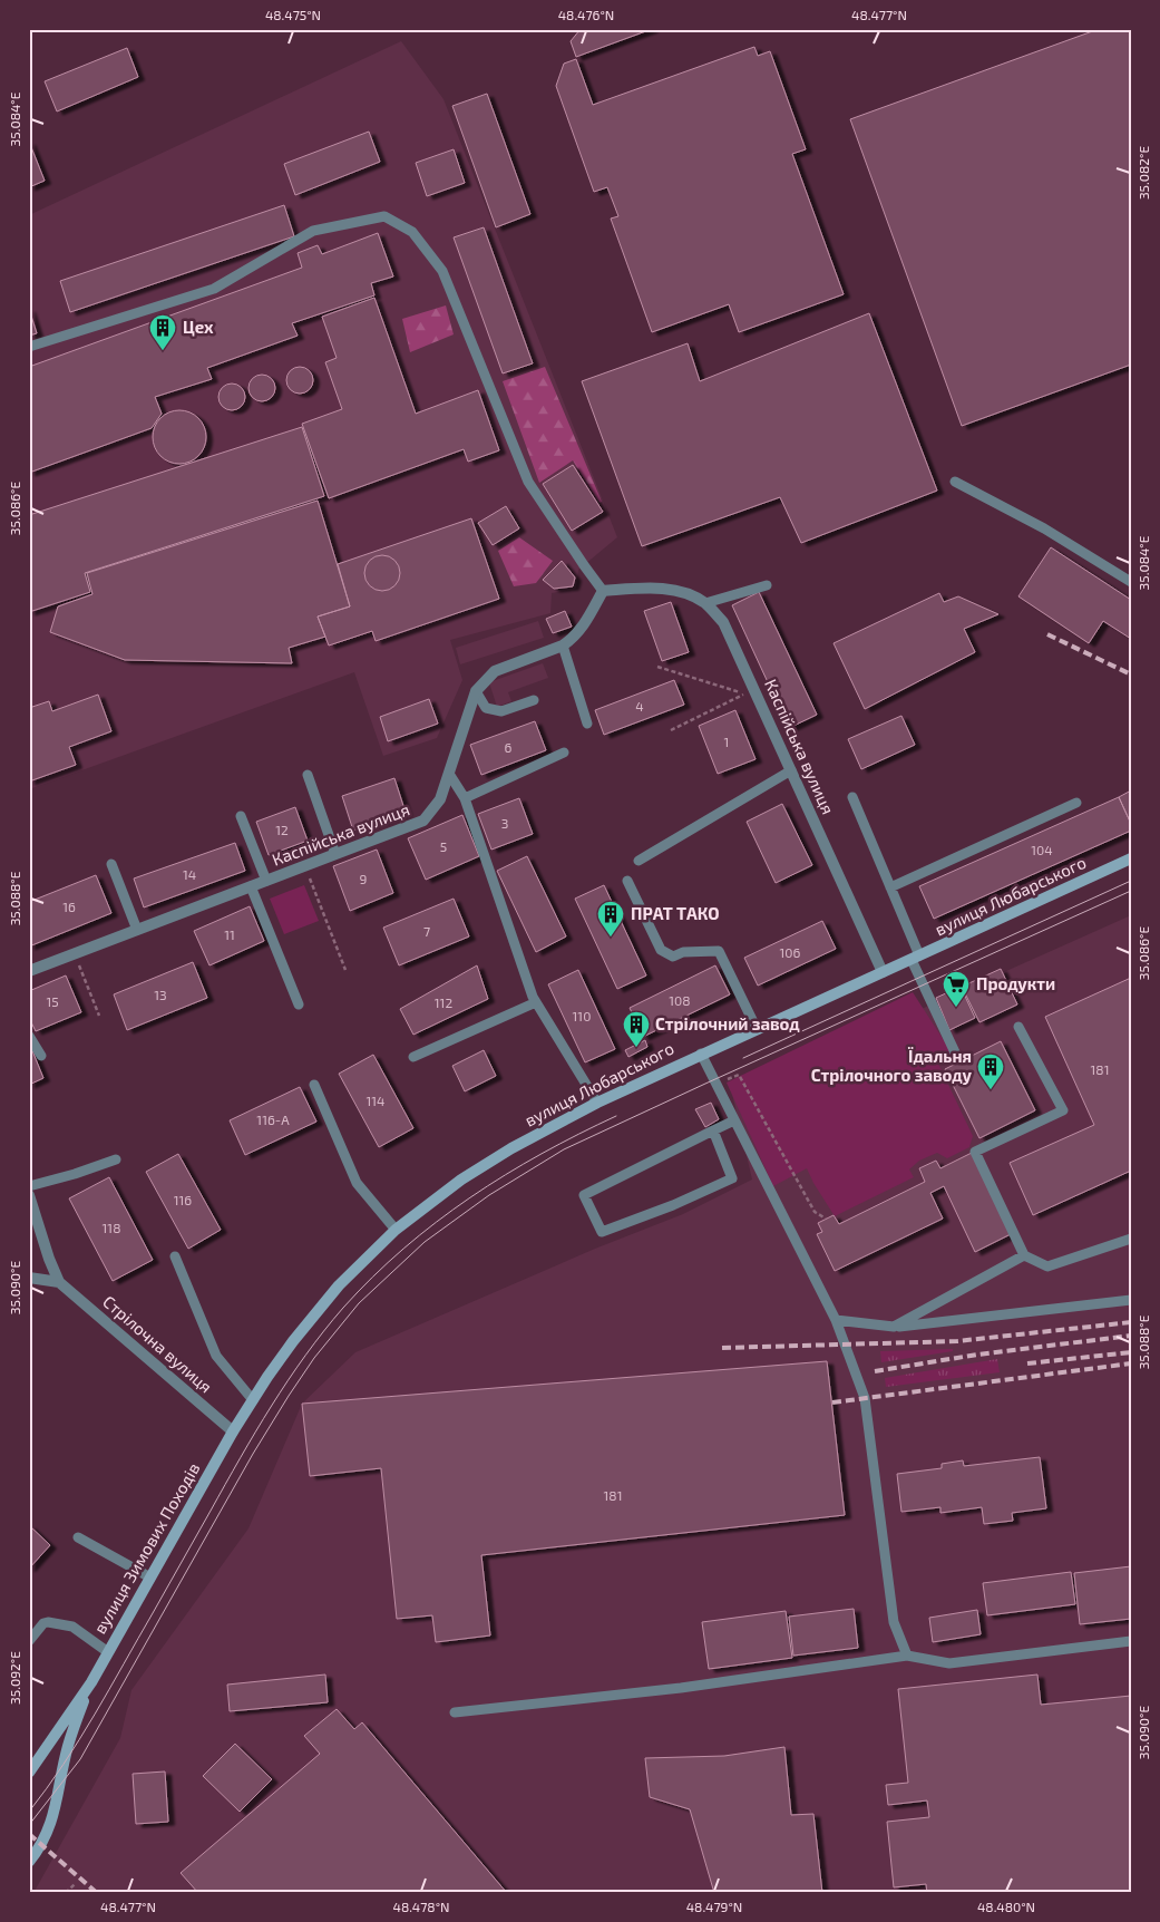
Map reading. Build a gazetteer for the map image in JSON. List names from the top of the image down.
{
  "streets": {
    "main road": ["вулиця Любарського", "вулиця Зимових Походів"],
    "street": ["Каспійська вулиця", "Стрілочна вулиця"]
  },
  "crossings": [
    ["Каспійська вулиця", "вулиця Любарського"],
    ["вулиця Любарського", "Стрілочна вулиця"],
    ["вулиця Любарського", "вулиця Зимових Походів"],
    ["Стрілочна вулиця", "вулиця Зимових Походів"]
  ],
  "places": {
    "building": [
      "Цех",
      "ПРАТ ТАКО",
      "Стрілочний завод",
      "Їдальня Стрілочного заводу"
    ],
    "supermarket": ["Продукти"]
  },
  "house_numbers": [
    "4",
    "1",
    "6",
    "3",
    "12",
    "5",
    "104",
    "14",
    "9",
    "16",
    "7",
    "11",
    "106",
    "13",
    "108",
    "15",
    "112",
    "110",
    "181",
    "114",
    "116-А",
    "116",
    "118",
    "181"
  ],
  "coordinates": [
    "48.475°N",
    "48.476°N",
    "48.477°N",
    "35.084°E",
    "35.082°E",
    "35.086°E",
    "35.088°E",
    "35.090°E",
    "35.092°E",
    "48.478°N",
    "48.479°N",
    "48.480°N"
  ]
}
